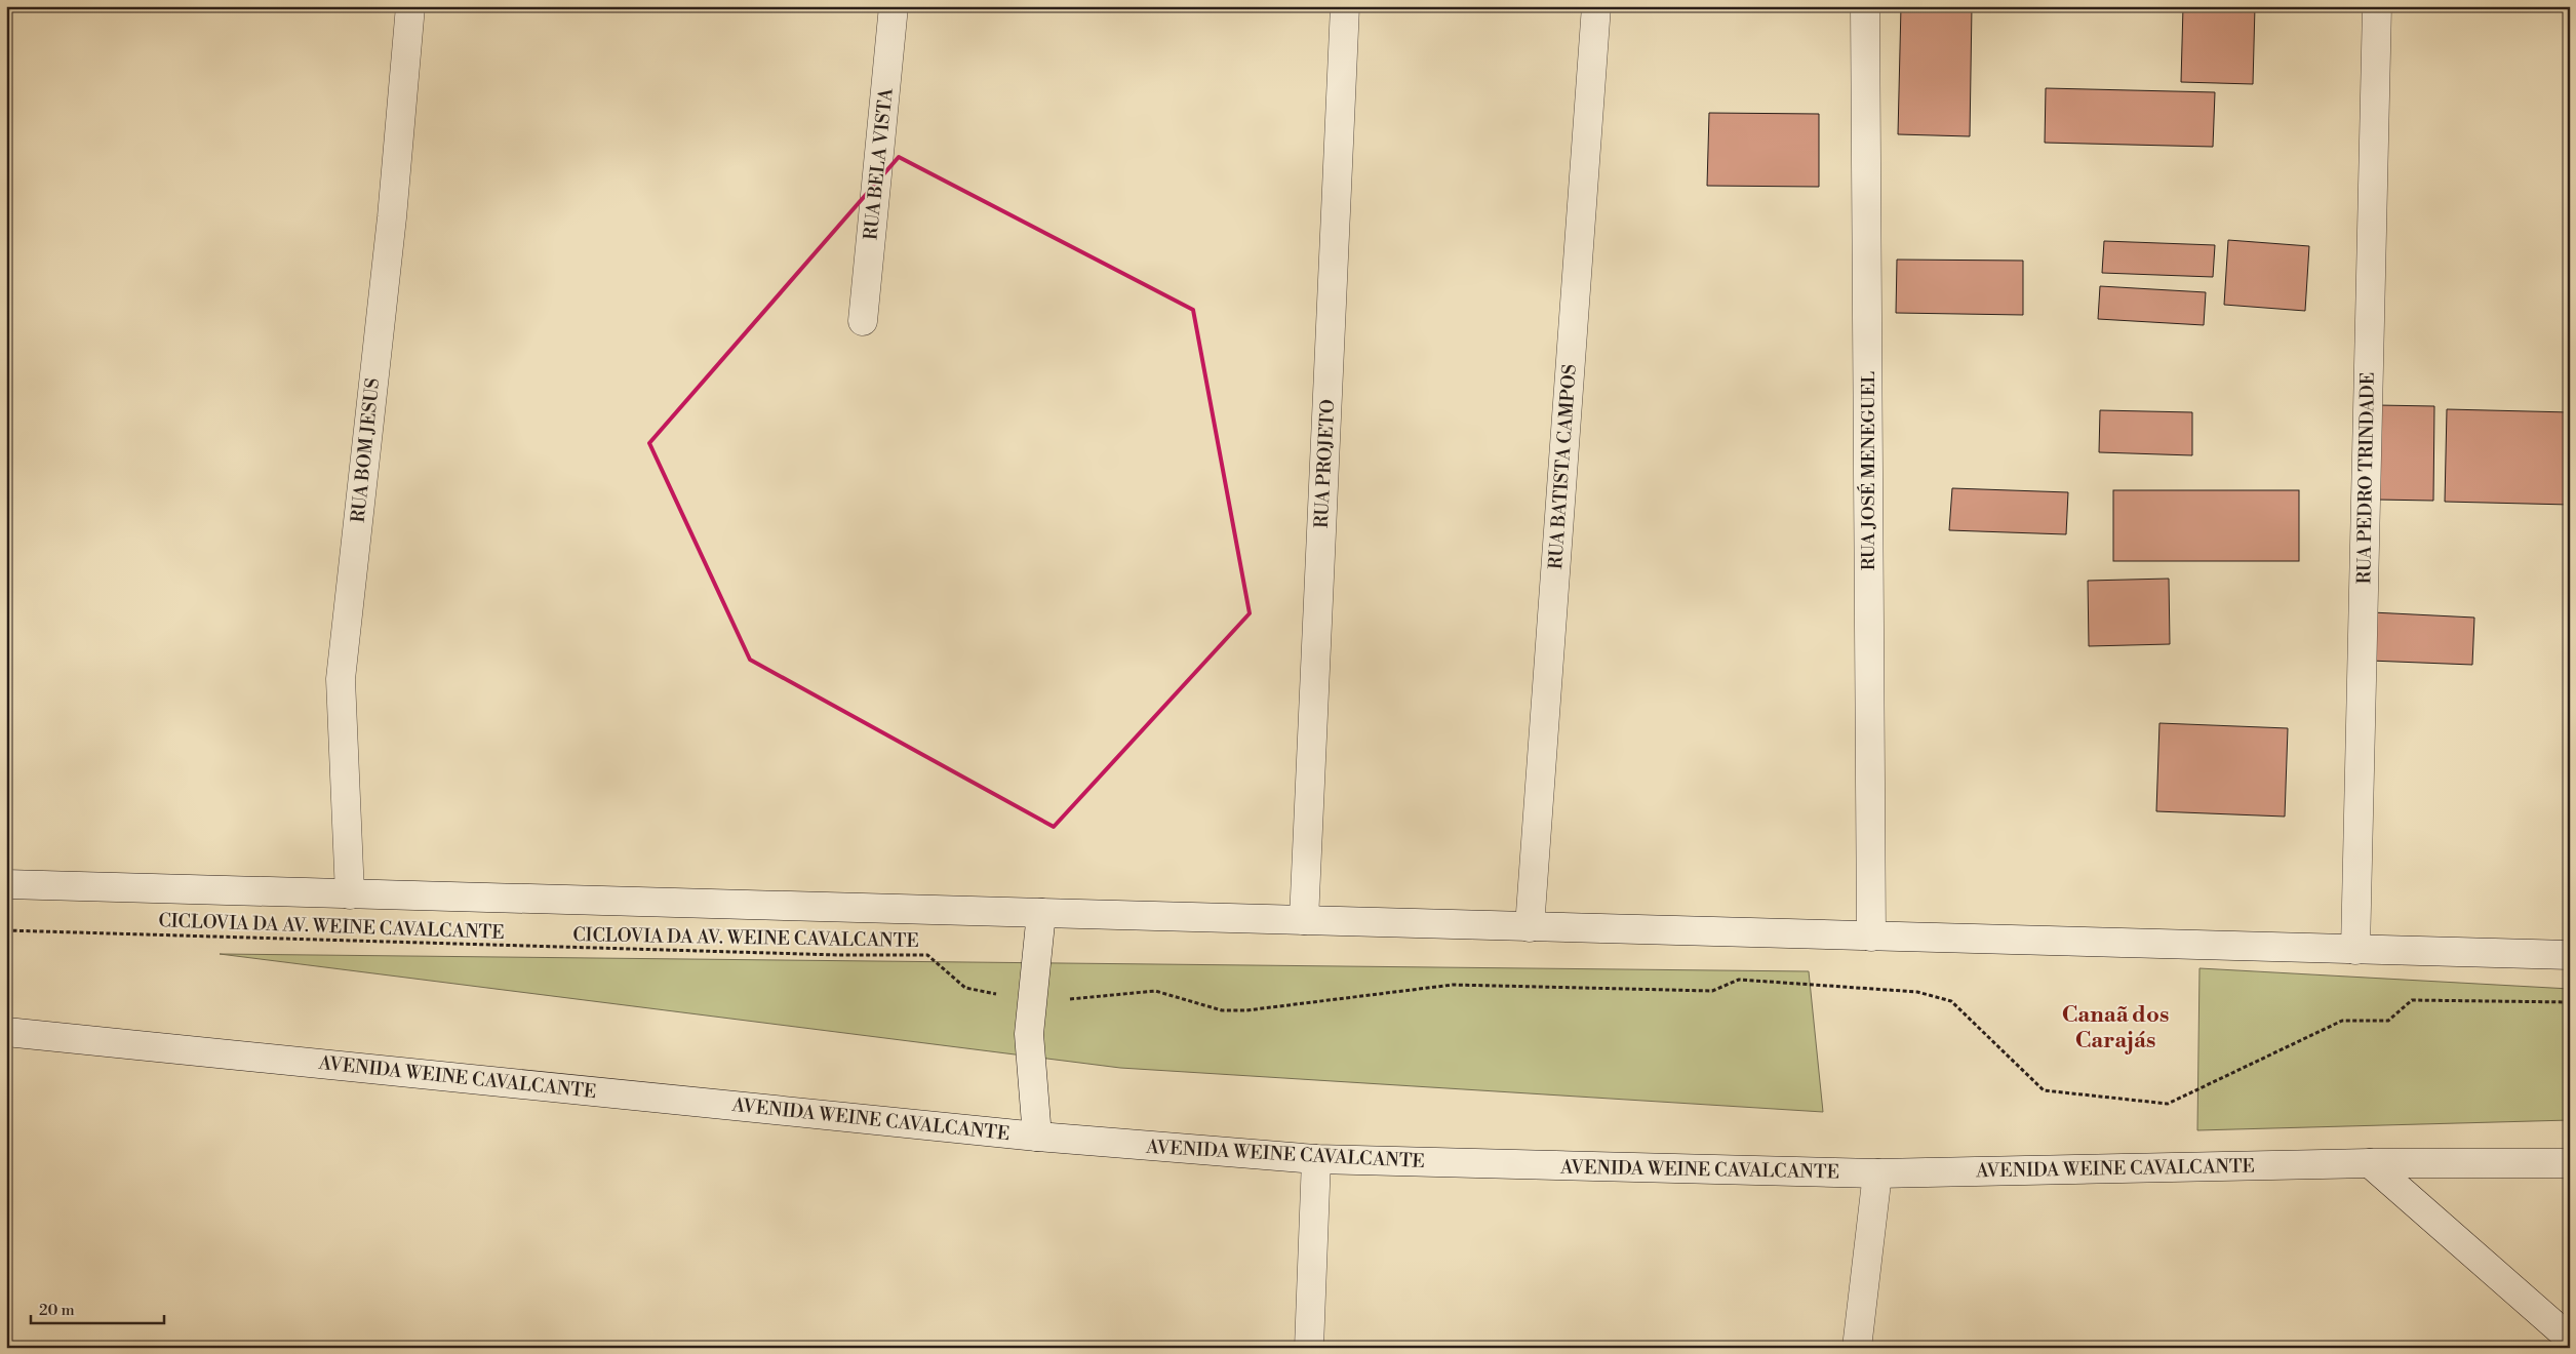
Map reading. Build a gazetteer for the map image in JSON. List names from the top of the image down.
{
  "streets": {
    "main road": [
      "RUA BELA VISTA",
      "RUA BOM JESUS",
      "RUA PROJETO",
      "RUA BATISTA CAMPOS",
      "RUA JOSÉ MENEGUEL",
      "RUA PEDRO TRINDADE",
      "AVENIDA WEINE CAVALCANTE"
    ],
    "path": ["CICLOVIA DA AV. WEINE CAVALCANTE"]
  },
  "districts": ["Canaã dos Carajás"],
  "scale_bar": "20 m"
}
